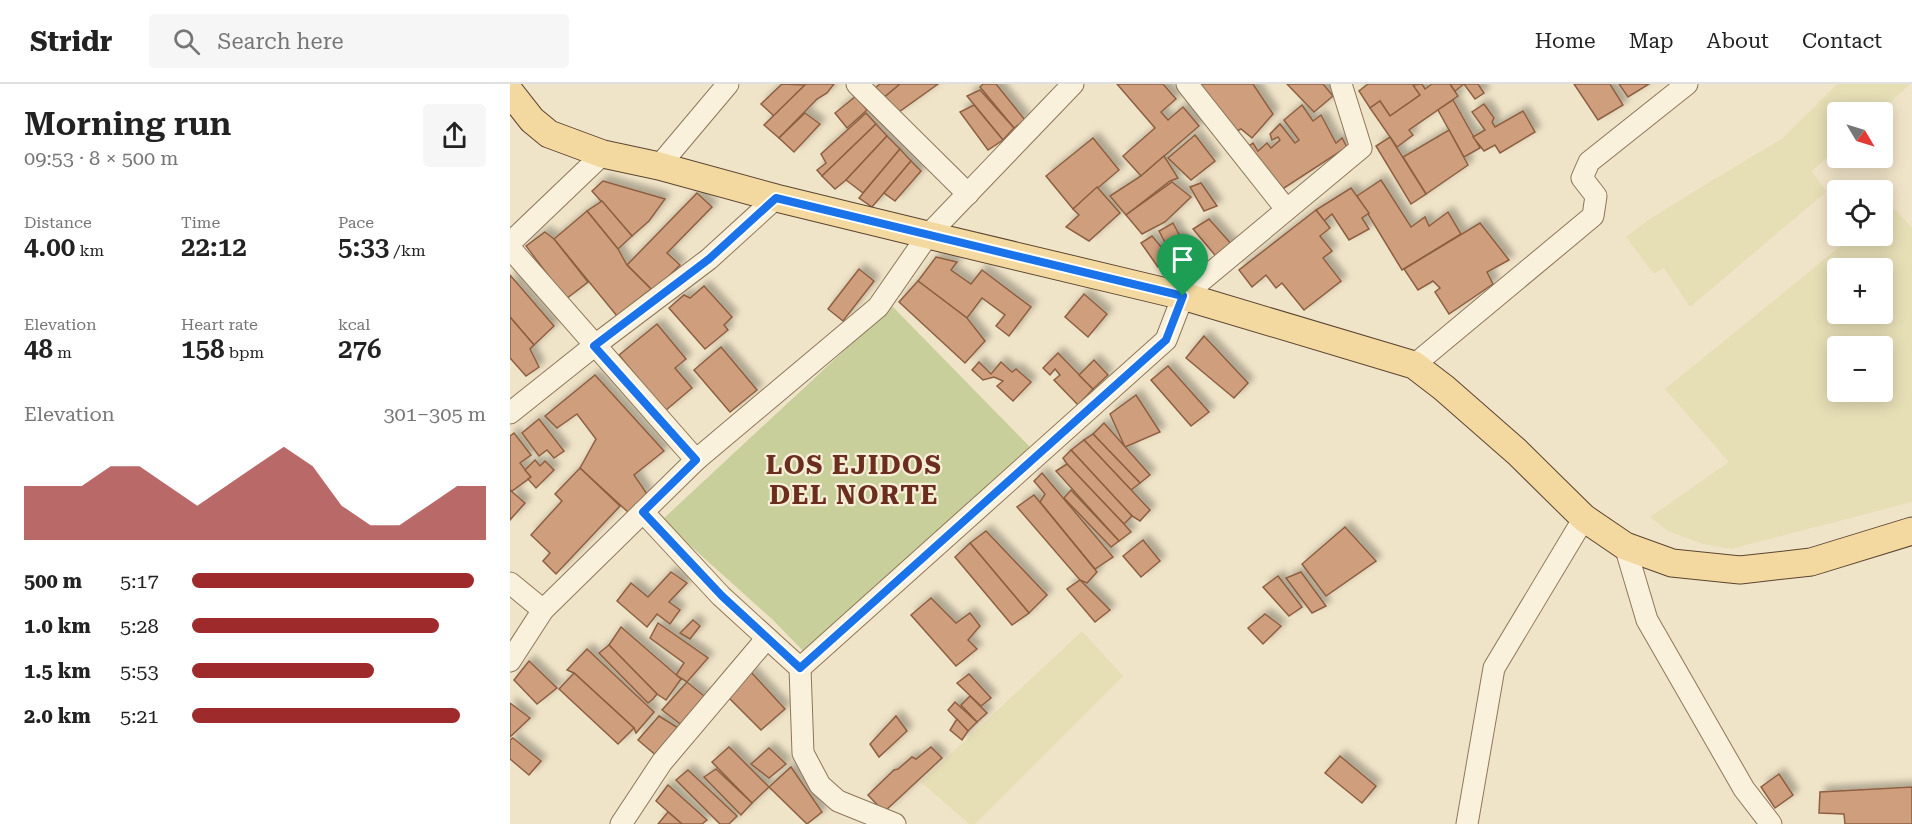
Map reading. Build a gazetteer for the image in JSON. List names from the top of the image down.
{
  "districts": ["LOS EJIDOS DEL NORTE"],
  "north": "bottom right",
  "page": {
    "header": "Stridr",
    "search": "Search here",
    "nav": [
      "Home",
      "Map",
      "About",
      "Contact"
    ],
    "heading": ["Morning run", "09:53 · 8 × 500 m"],
    "map_buttons": ["+", "−"],
    "stats": [
      ["Distance", "4.00 km"],
      ["Time", "22:12"],
      ["Pace", "5:33 /km"],
      ["Elevation", "48 m"],
      ["Heart rate", "158 bpm"],
      ["kcal", "276"]
    ],
    "chart": ["Elevation", "301–305 m"],
    "list": [
      {
        "name": "500 m",
        "note": "5:17"
      },
      {
        "name": "1.0 km",
        "note": "5:28"
      },
      {
        "name": "1.5 km",
        "note": "5:53"
      },
      {
        "name": "2.0 km",
        "note": "5:21"
      }
    ]
  }
}
